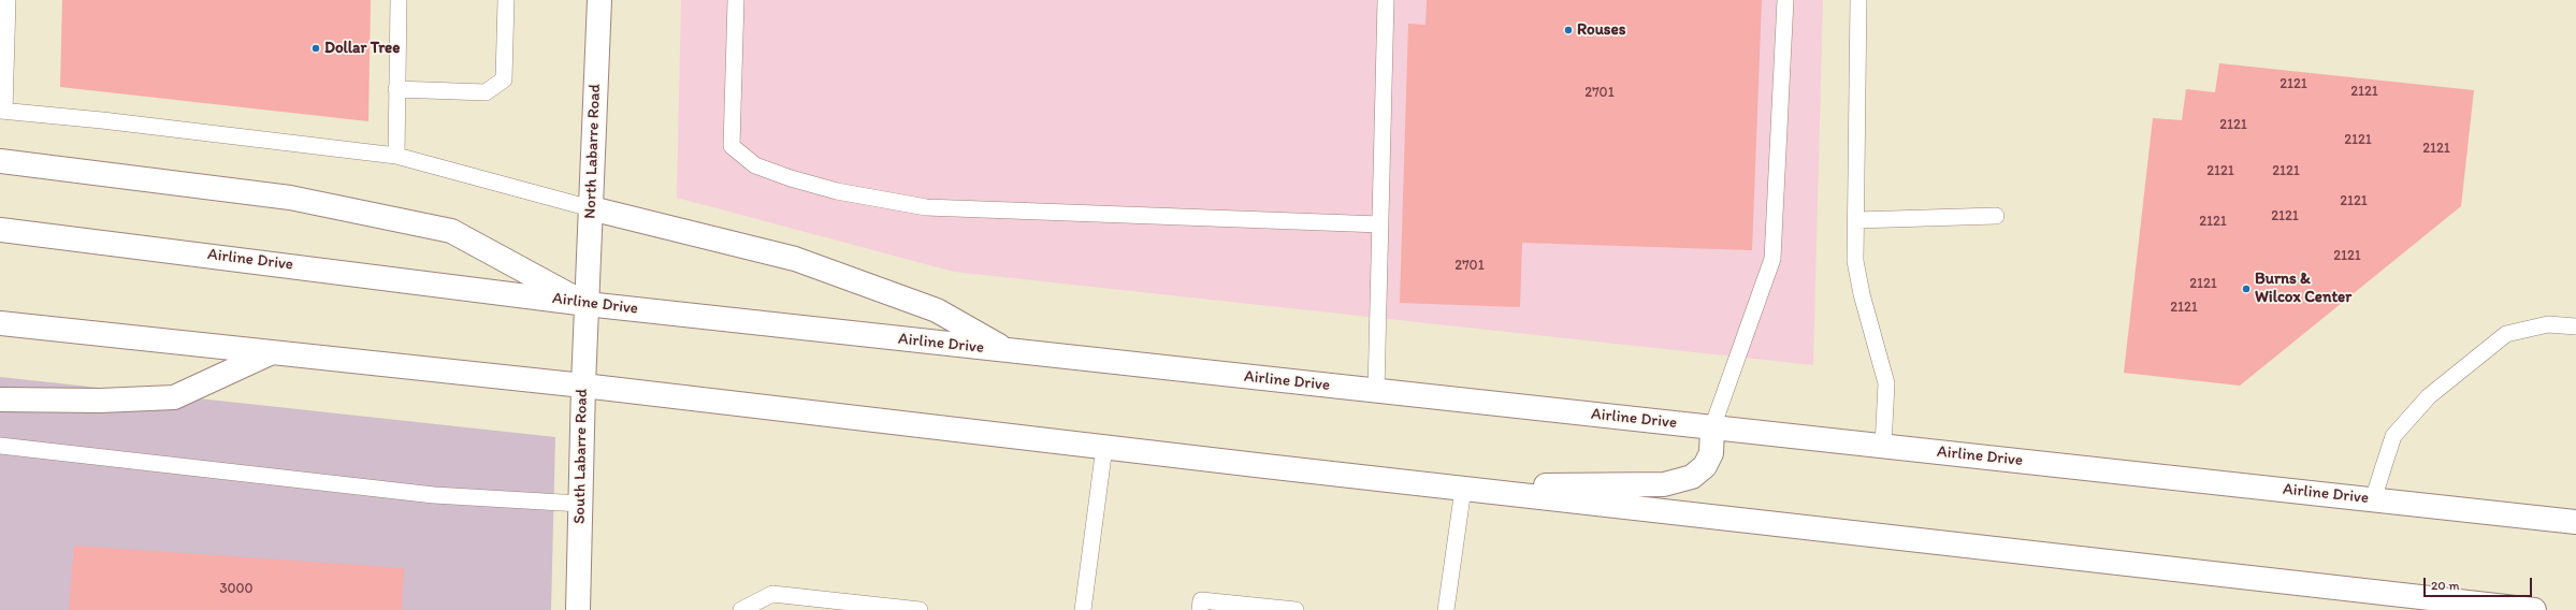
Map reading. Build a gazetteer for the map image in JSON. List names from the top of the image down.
{
  "streets": {
    "main road": ["North Labarre Road", "Airline Drive", "South Labarre Road"]
  },
  "crossings": [
    ["North Labarre Road", "Airline Drive"],
    ["North Labarre Road", "South Labarre Road"],
    ["Airline Drive", "South Labarre Road"]
  ],
  "places": ["Rouses", "Dollar Tree", "Burns & Wilcox Center"],
  "house_numbers": [
    "2121",
    "2121",
    "2701",
    "2121",
    "2121",
    "2121",
    "2121",
    "2121",
    "2121",
    "2121",
    "2121",
    "2121",
    "2701",
    "2121",
    "2121",
    "3000"
  ],
  "scale_bar": "20 m"
}
